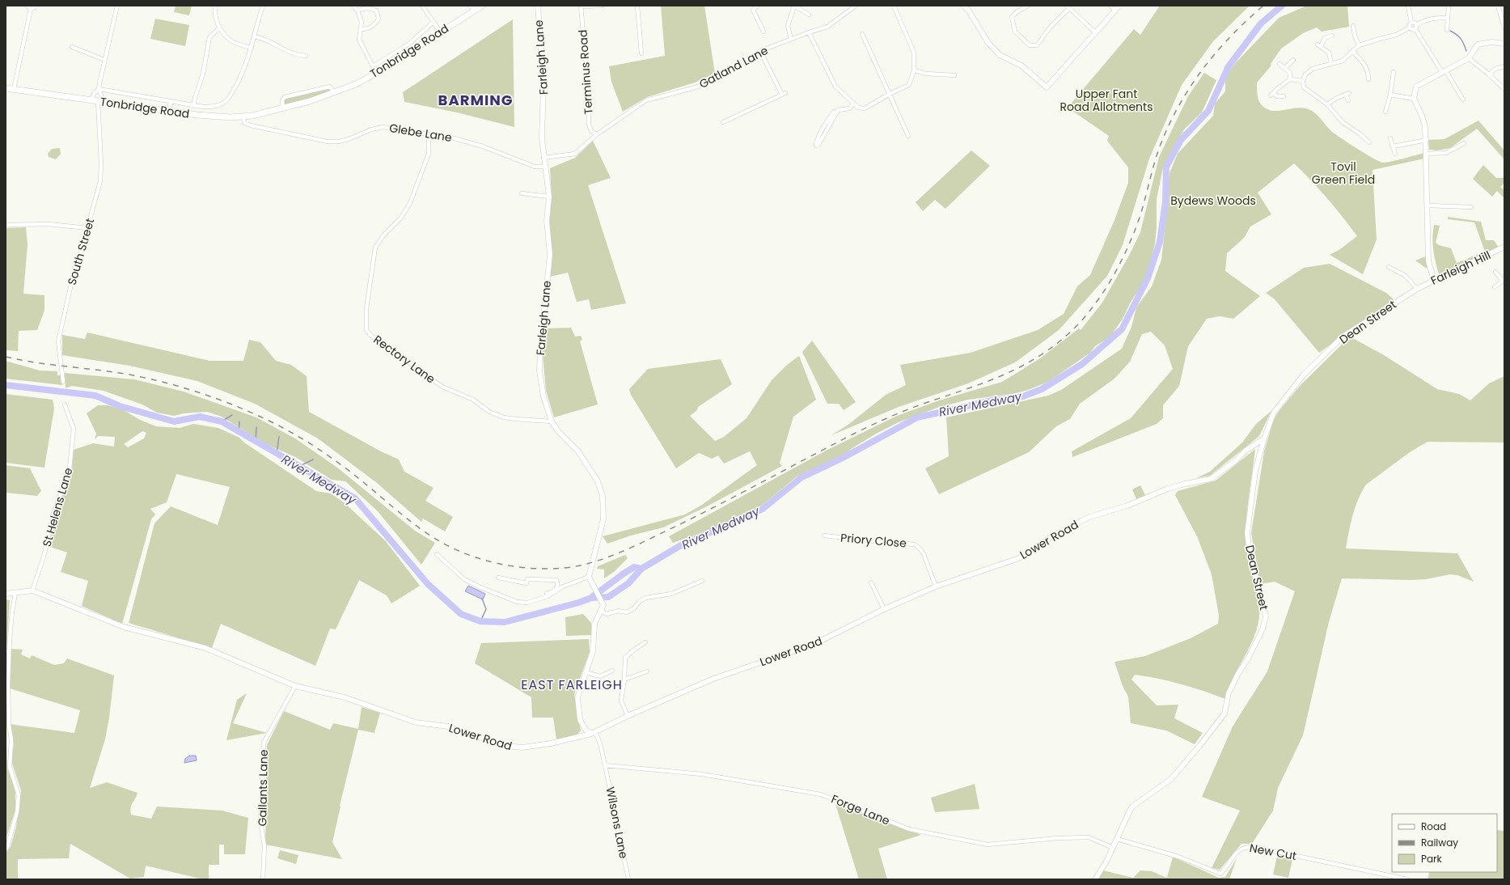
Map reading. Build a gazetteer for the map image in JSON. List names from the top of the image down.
{
  "streets": {
    "main road": ["Tonbridge Road"],
    "street": [
      "Farleigh Lane",
      "Gatland Lane",
      "Terminus Road",
      "Glebe Lane",
      "South Street",
      "Farleigh Hill",
      "Dean Street",
      "Rectory Lane",
      "St Helens Lane",
      "Lower Road",
      "Priory Close",
      "Gallants Lane",
      "Forge Lane",
      "Wilsons Lane",
      "New Cut"
    ]
  },
  "crossings": [
    ["Tonbridge Road", "Glebe Lane"],
    ["Tonbridge Road", "South Street"],
    ["Farleigh Lane", "Gatland Lane"],
    ["Farleigh Lane", "Glebe Lane"],
    ["Farleigh Lane", "Rectory Lane"],
    ["Gatland Lane", "Terminus Road"],
    ["Glebe Lane", "Rectory Lane"],
    ["Farleigh Hill", "Dean Street"],
    ["Dean Street", "Lower Road"],
    ["Dean Street", "Forge Lane"],
    ["Dean Street", "New Cut"],
    ["St Helens Lane", "Lower Road"],
    ["Lower Road", "Priory Close"],
    ["Lower Road", "Gallants Lane"],
    ["Lower Road", "Wilsons Lane"],
    ["Forge Lane", "Wilsons Lane"]
  ],
  "districts": ["BARMING", "EAST FARLEIGH"],
  "water": ["River Medway"],
  "parks": ["Upper Fant Road Allotments", "Tovil Green Field", "Bydews Woods"],
  "legend": ["Road", "Railway", "Park"]
}
